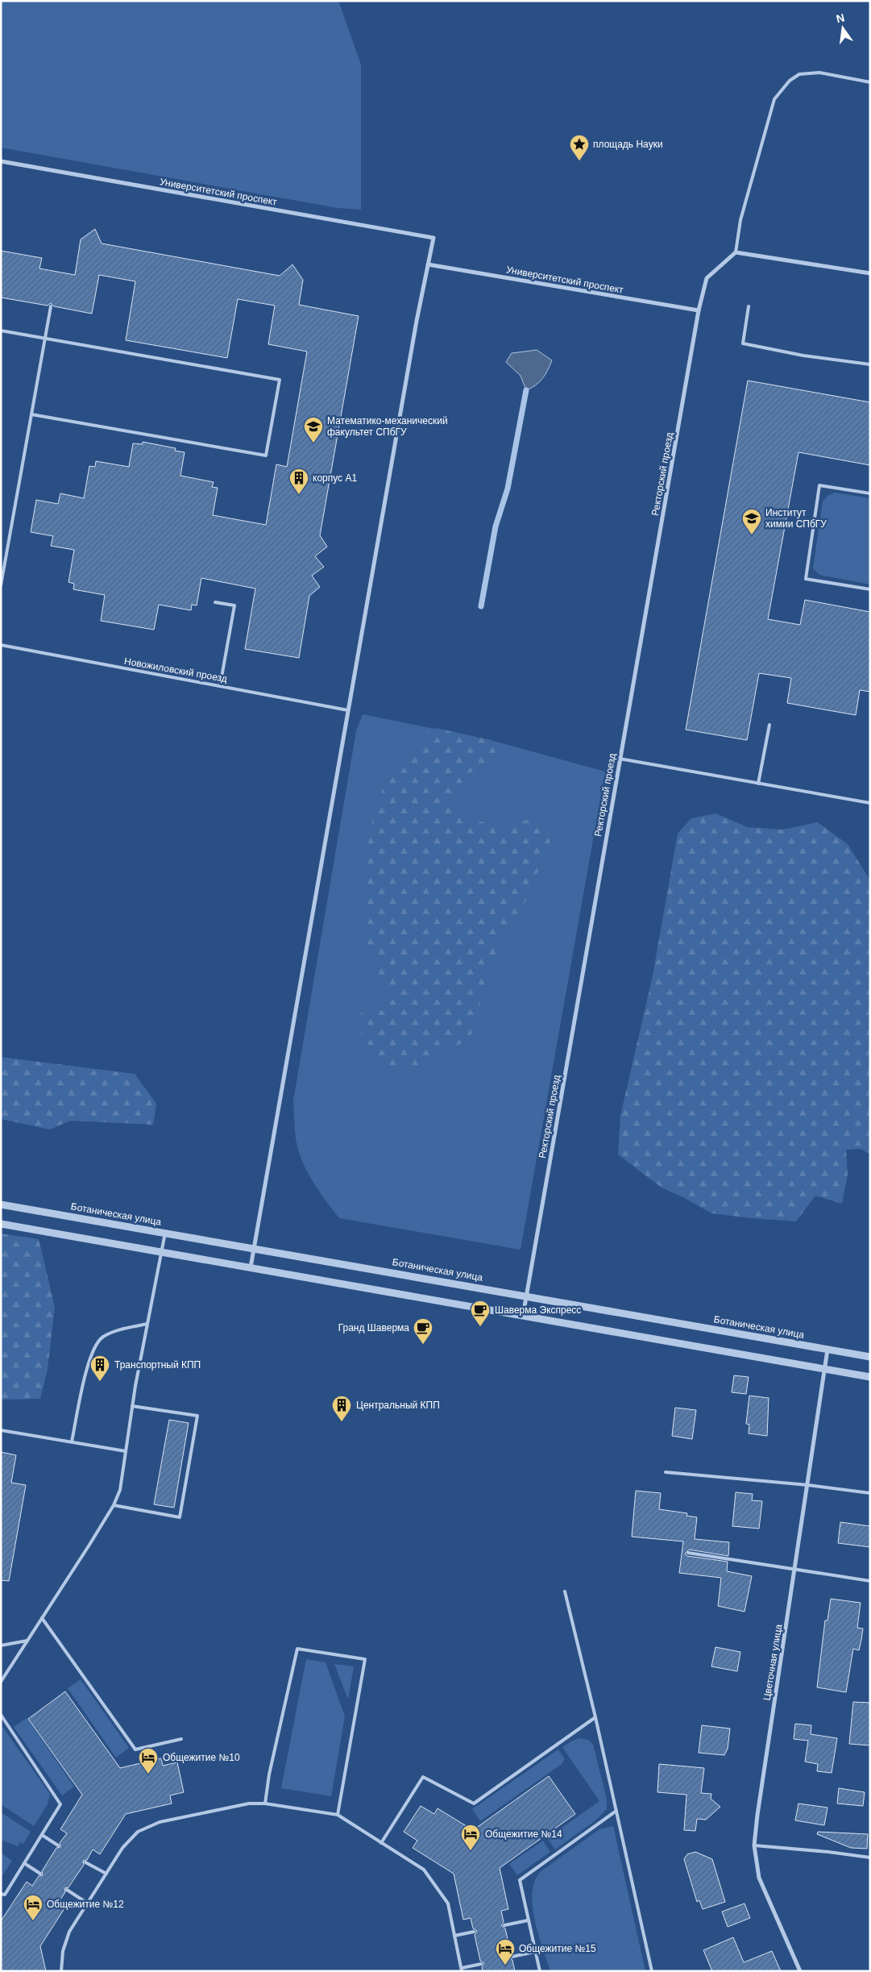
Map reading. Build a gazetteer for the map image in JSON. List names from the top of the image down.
{
  "streets": {
    "street": [
      "Университетский проспект",
      "Ректорский проезд",
      "Ботаническая улица",
      "Цветочная улица"
    ],
    "lane": ["Новожиловский проезд"]
  },
  "crossings": [
    ["Университетский проспект", "Ректорский проезд"],
    ["Ректорский проезд", "Ботаническая улица"],
    ["Ботаническая улица", "Цветочная улица"]
  ],
  "places": {
    "place": ["площадь Науки"],
    "school or university": ["Математико-механический факультет СПбГУ", "Институт химии СПбГУ"],
    "building": ["корпус А1", "Транспортный КПП", "Центральный КПП"],
    "cafe": ["Шаверма Экспресс", "Гранд Шаверма"],
    "hotel": [
      "Общежитие №10",
      "Общежитие №14",
      "Общежитие №12",
      "Общежитие №15"
    ]
  },
  "north": "top"
}
